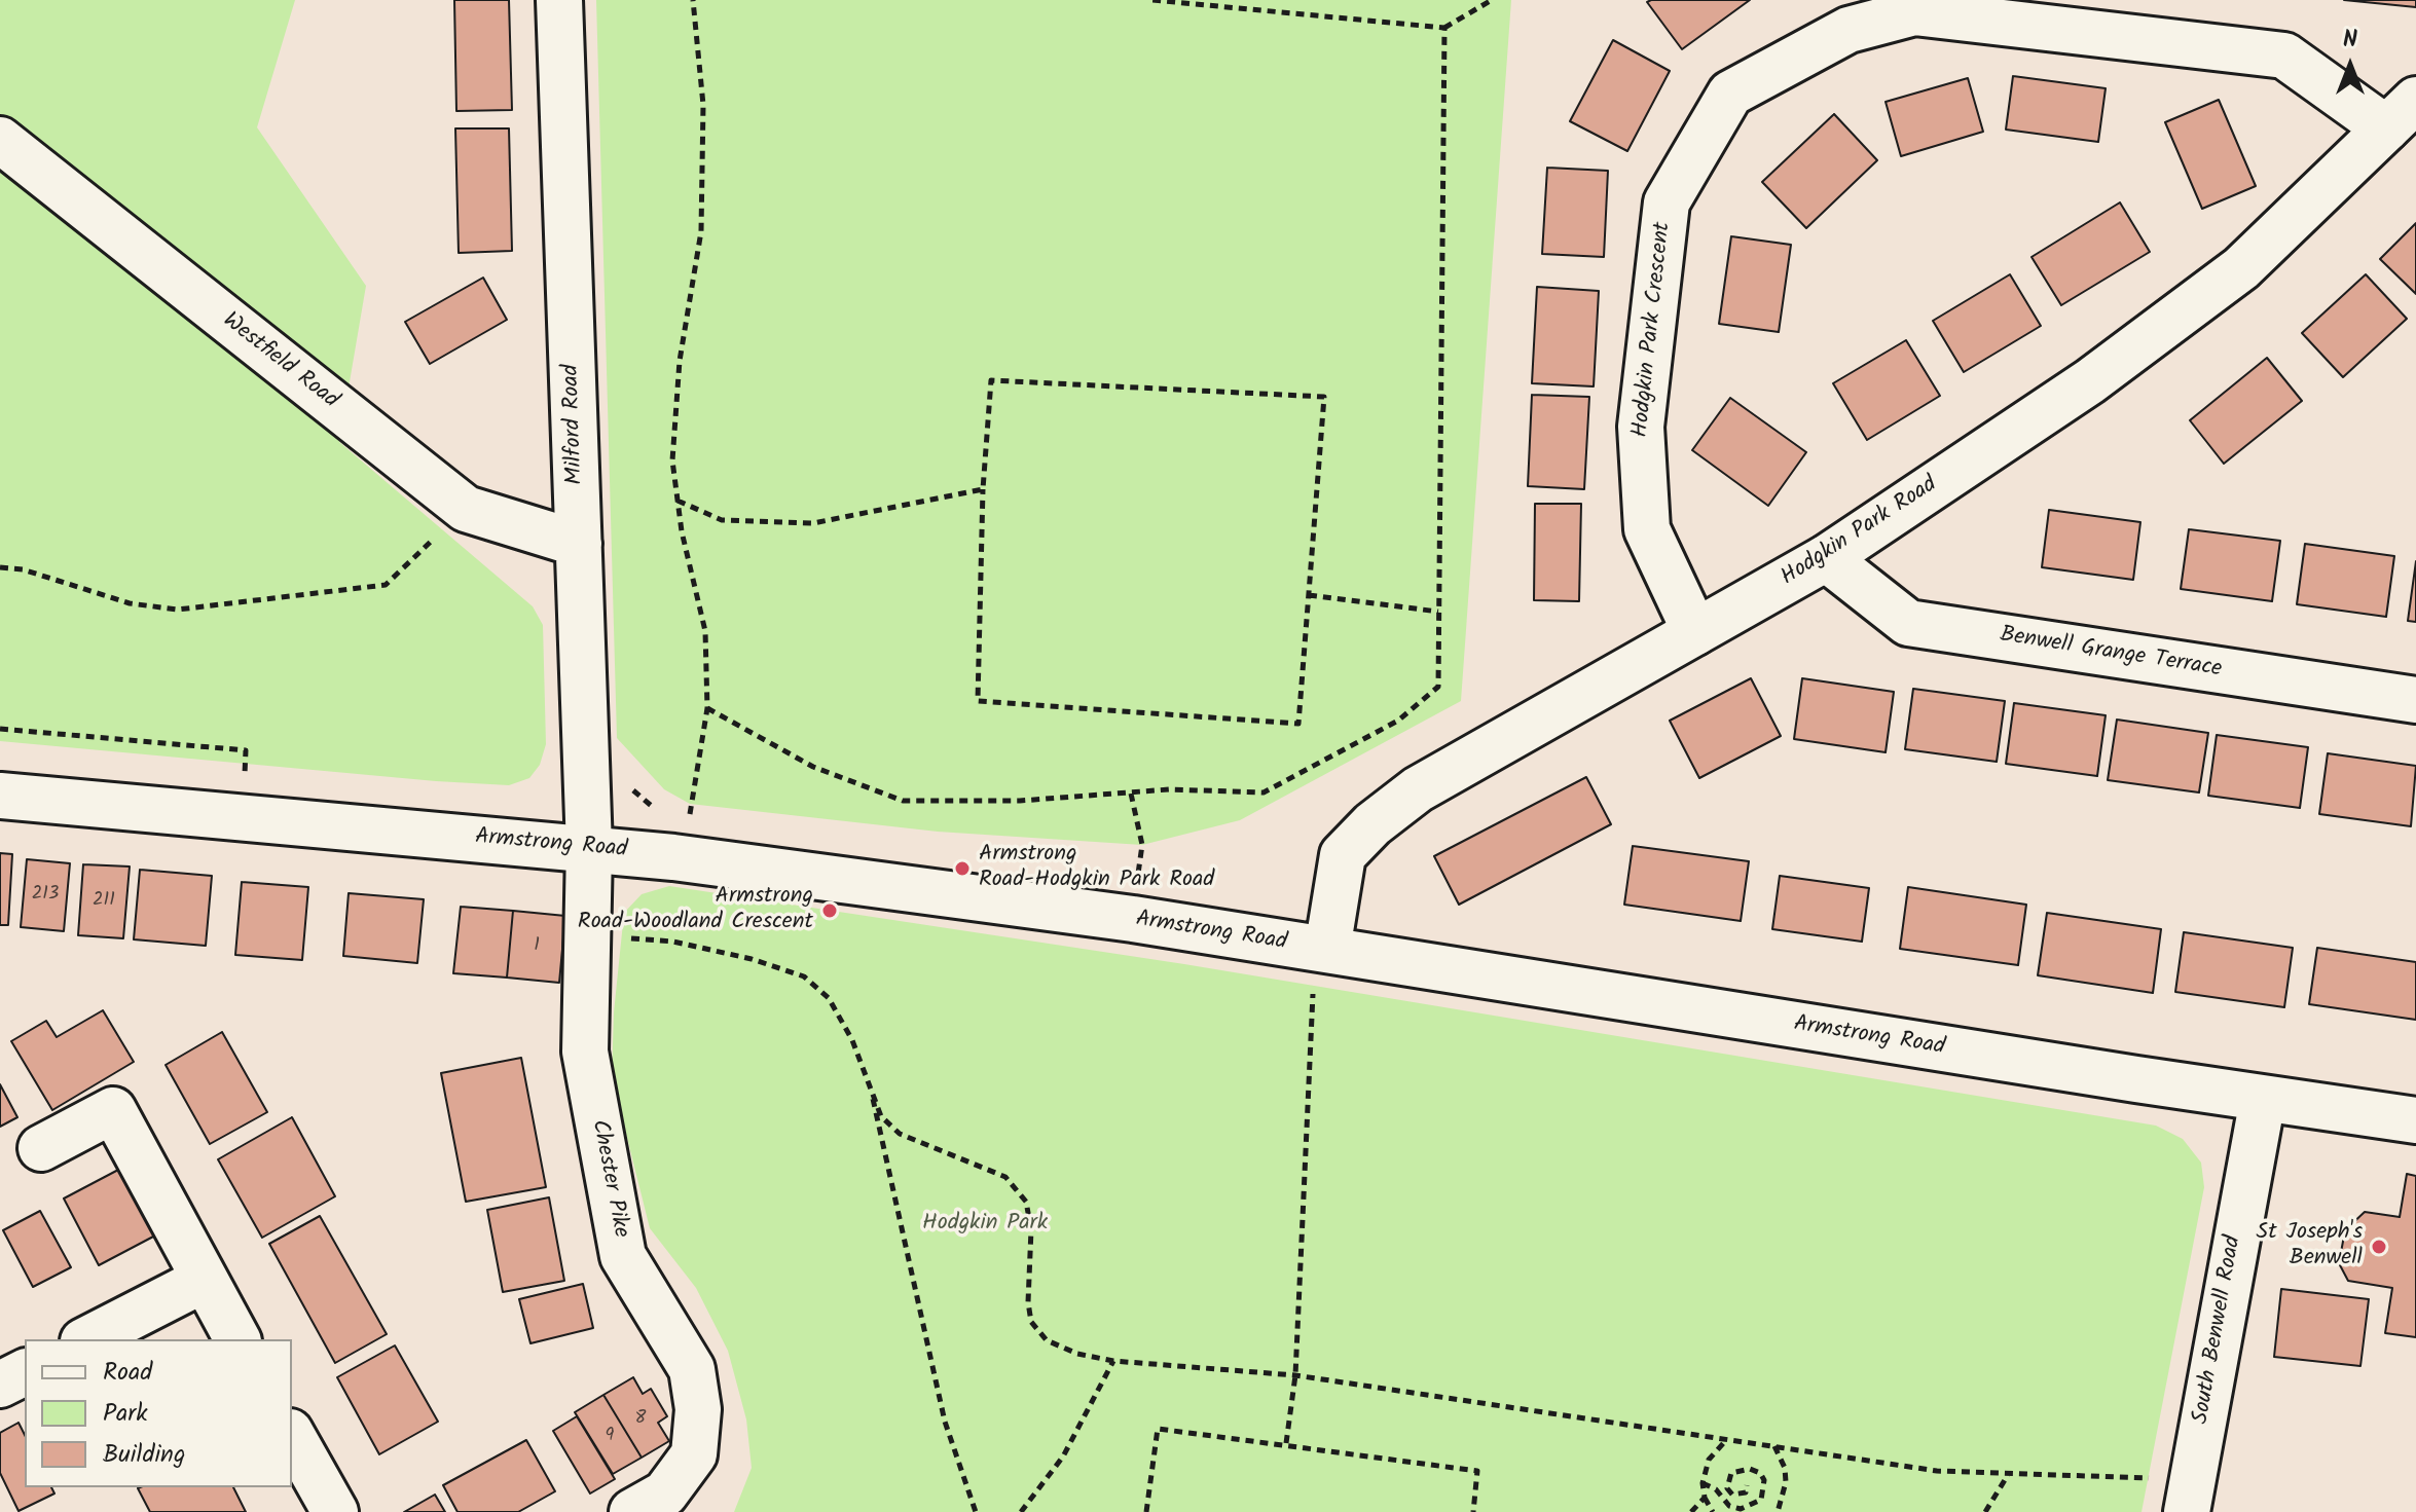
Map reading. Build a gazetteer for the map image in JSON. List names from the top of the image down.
{
  "streets": {
    "street": [
      "Hodgkin Park Crescent",
      "Westfield Road",
      "Milford Road",
      "Hodgkin Park Road",
      "Benwell Grange Terrace",
      "Armstrong Road",
      "Chester Pike",
      "South Benwell Road"
    ]
  },
  "crossings": [
    ["Hodgkin Park Crescent", "Hodgkin Park Road"],
    ["Westfield Road", "Milford Road"],
    ["Milford Road", "Armstrong Road"],
    ["Milford Road", "Chester Pike"],
    ["Hodgkin Park Road", "Benwell Grange Terrace"],
    ["Hodgkin Park Road", "Armstrong Road"],
    ["Armstrong Road", "Chester Pike"],
    ["Armstrong Road", "South Benwell Road"]
  ],
  "parks": ["Hodgkin Park"],
  "places": ["Armstrong Road-Hodgkin Park Road", "Armstrong Road-Woodland Crescent", "St Joseph's Benwell"],
  "house_numbers": [
    "213",
    "211",
    "1",
    "8",
    "9"
  ],
  "legend": ["Road", "Park", "Building"],
  "north": "top"
}
